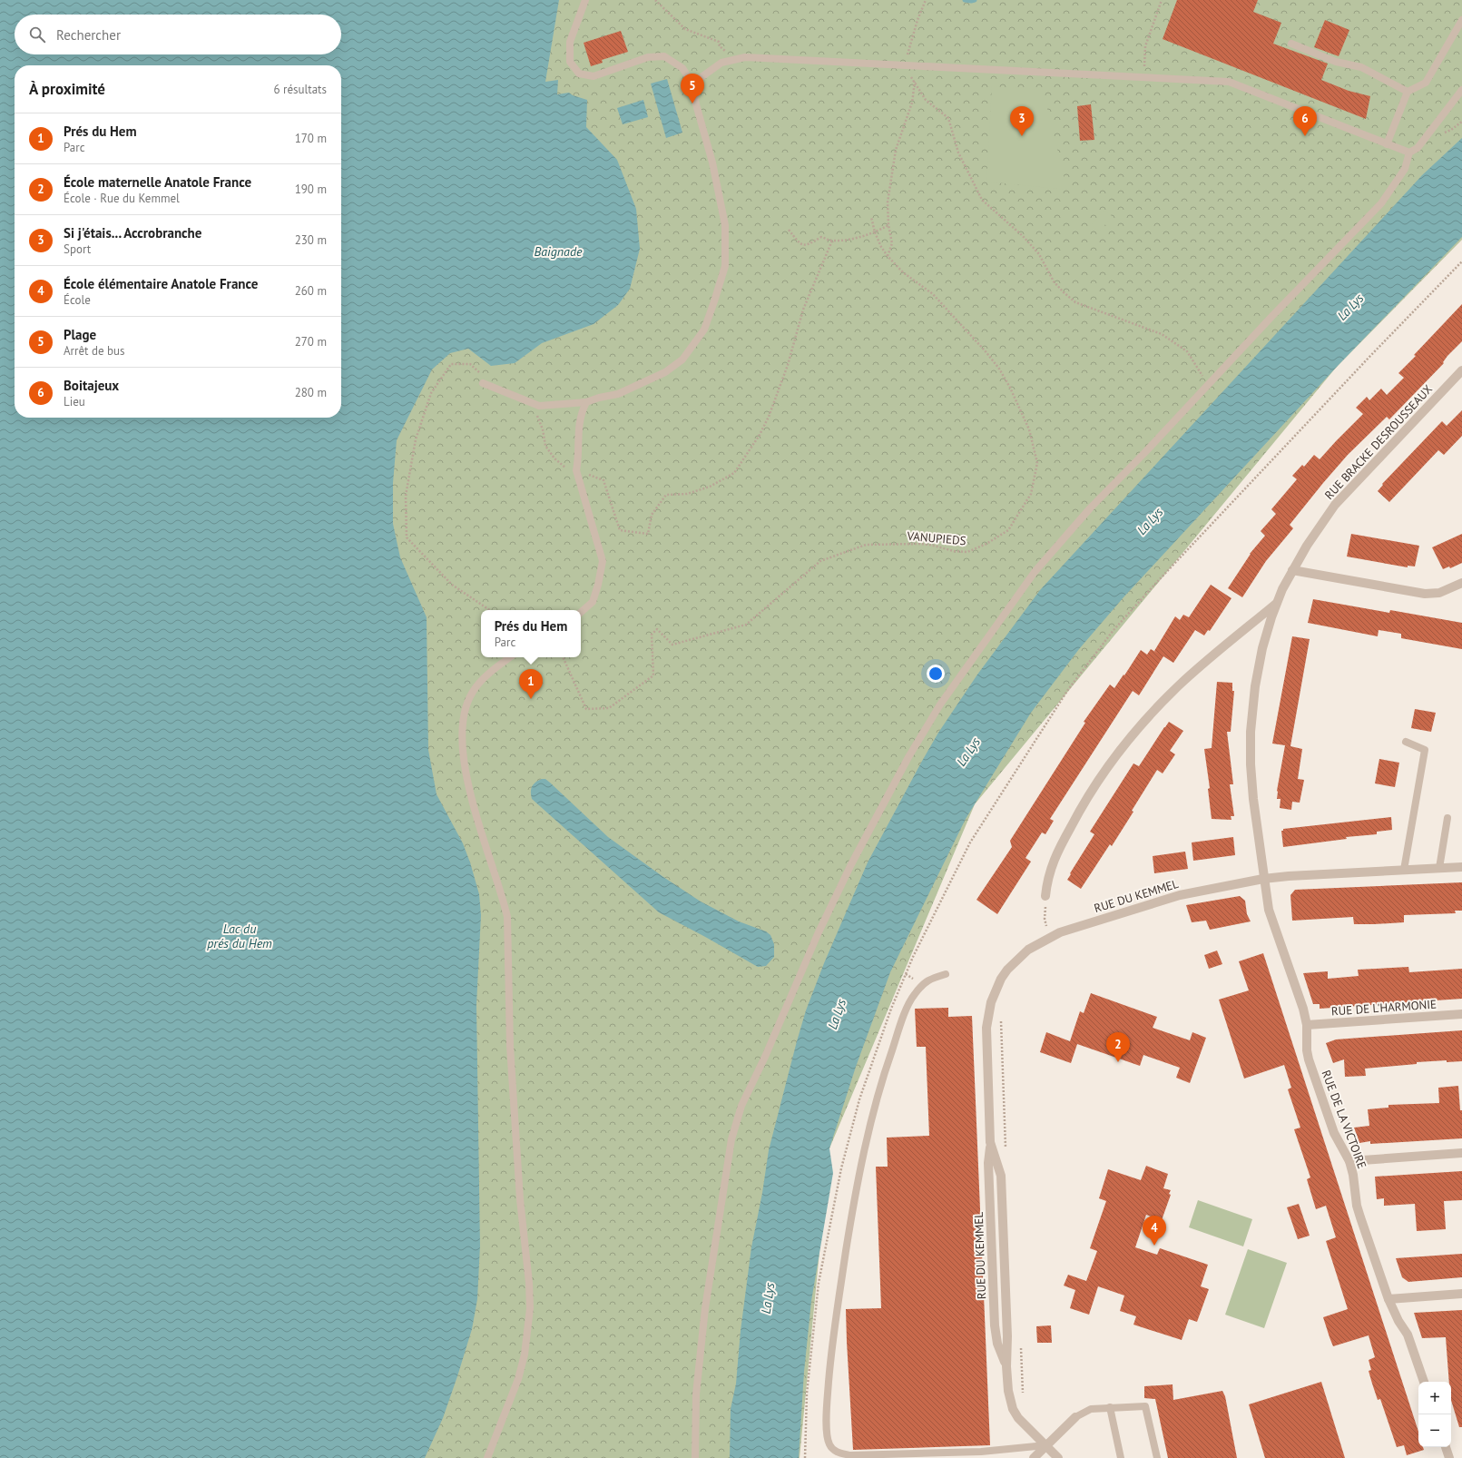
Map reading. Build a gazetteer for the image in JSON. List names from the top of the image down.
{
  "streets": {
    "street": [
      "RUE BRACKE DESROUSSEAUX",
      "RUE DU KEMMEL",
      "RUE DE L'HARMONIE",
      "RUE DE LA VICTOIRE"
    ],
    "path": ["VANUPIEDS"]
  },
  "crossings": [
    ["RUE BRACKE DESROUSSEAUX", "RUE DU KEMMEL"],
    ["RUE BRACKE DESROUSSEAUX", "RUE DE LA VICTOIRE"],
    ["RUE DU KEMMEL", "RUE DE LA VICTOIRE"],
    ["RUE DE L'HARMONIE", "RUE DE LA VICTOIRE"]
  ],
  "water": ["Baignade", "La Lys", "Lac du prés du Hem"],
  "page": {
    "search": "Rechercher",
    "heading": ["À proximité", "6 résultats"],
    "pins": [
      "5",
      "3",
      "6",
      "1",
      "2",
      "4"
    ],
    "list": [
      {
        "mark": "1",
        "name": "Prés du Hem",
        "note": "Parc",
        "value": "170 m"
      },
      {
        "mark": "2",
        "name": "École maternelle Anatole France",
        "note": "École · Rue du Kemmel",
        "value": "190 m"
      },
      {
        "mark": "3",
        "name": "Si j'étais... Accrobranche",
        "note": "Sport",
        "value": "230 m"
      },
      {
        "mark": "4",
        "name": "École élémentaire Anatole France",
        "note": "École",
        "value": "260 m"
      },
      {
        "mark": "5",
        "name": "Plage",
        "note": "Arrêt de bus",
        "value": "270 m"
      },
      {
        "mark": "6",
        "name": "Boitajeux",
        "note": "Lieu",
        "value": "280 m"
      }
    ],
    "popup": ["Prés du Hem", "Parc"],
    "map_buttons": ["+", "−"]
  }
}
